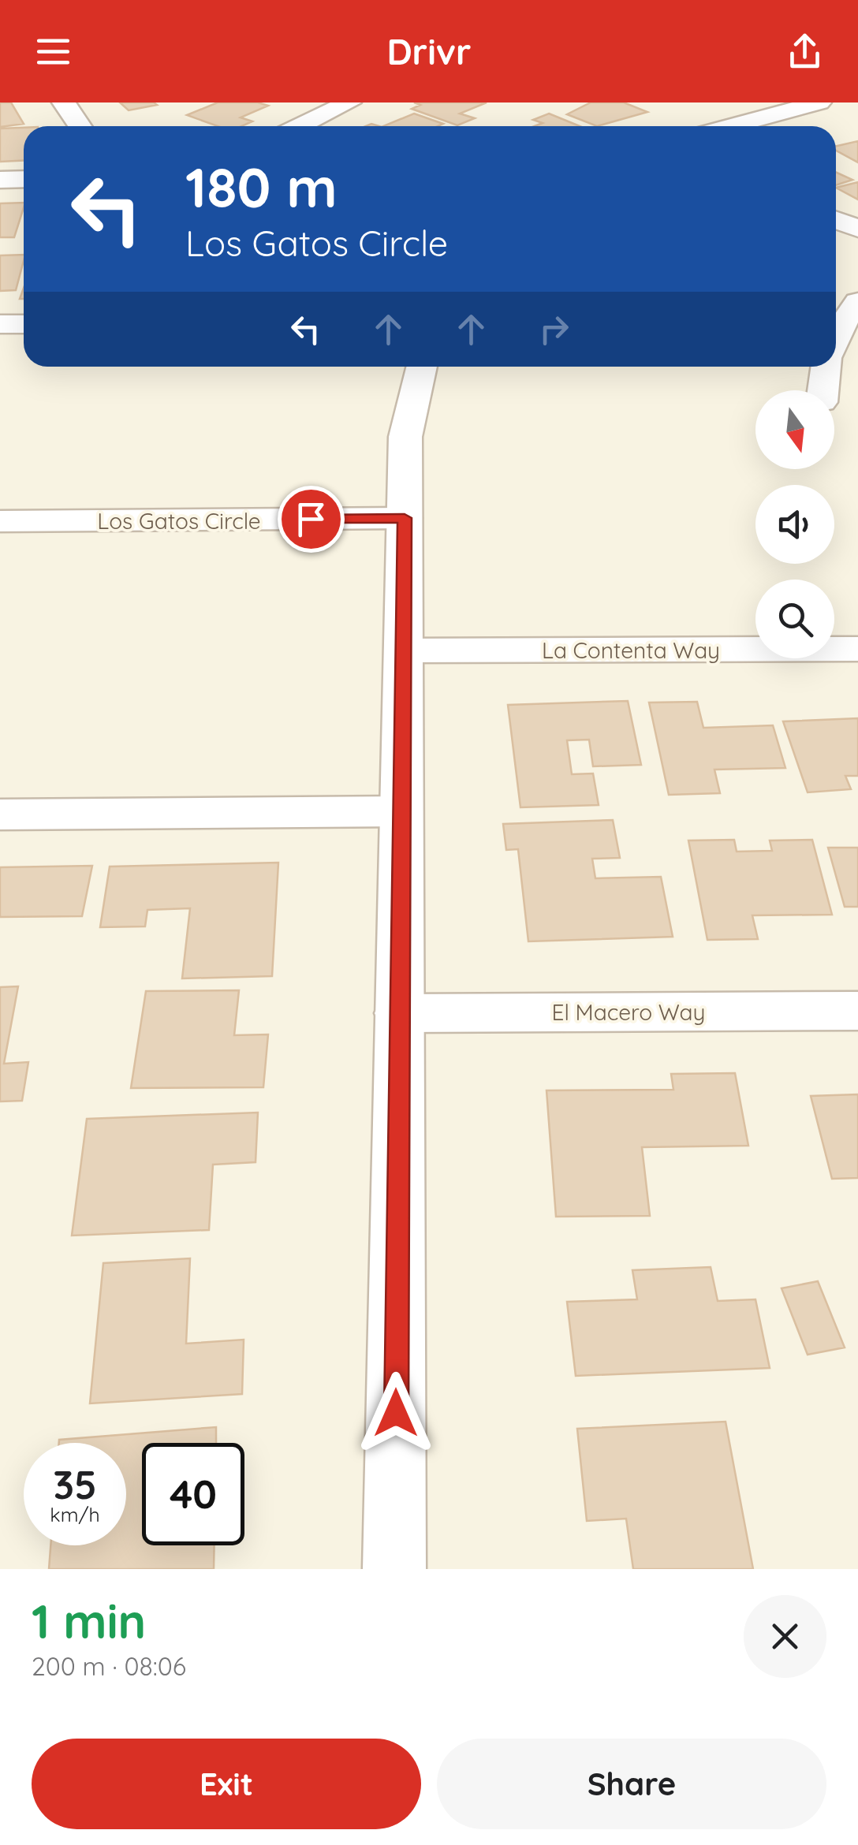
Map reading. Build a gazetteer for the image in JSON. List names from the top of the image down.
{
  "streets": {
    "street": ["Los Gatos Circle", "La Contenta Way", "El Macero Way"]
  },
  "north": "bottom",
  "page": {
    "header": "Drivr",
    "turn": ["180 m", "Los Gatos Circle"],
    "speed": "35 km/h",
    "limit": "40",
    "heading": ["1 min", "200 m · 08:06"],
    "buttons": ["Exit", "Share"]
  }
}
